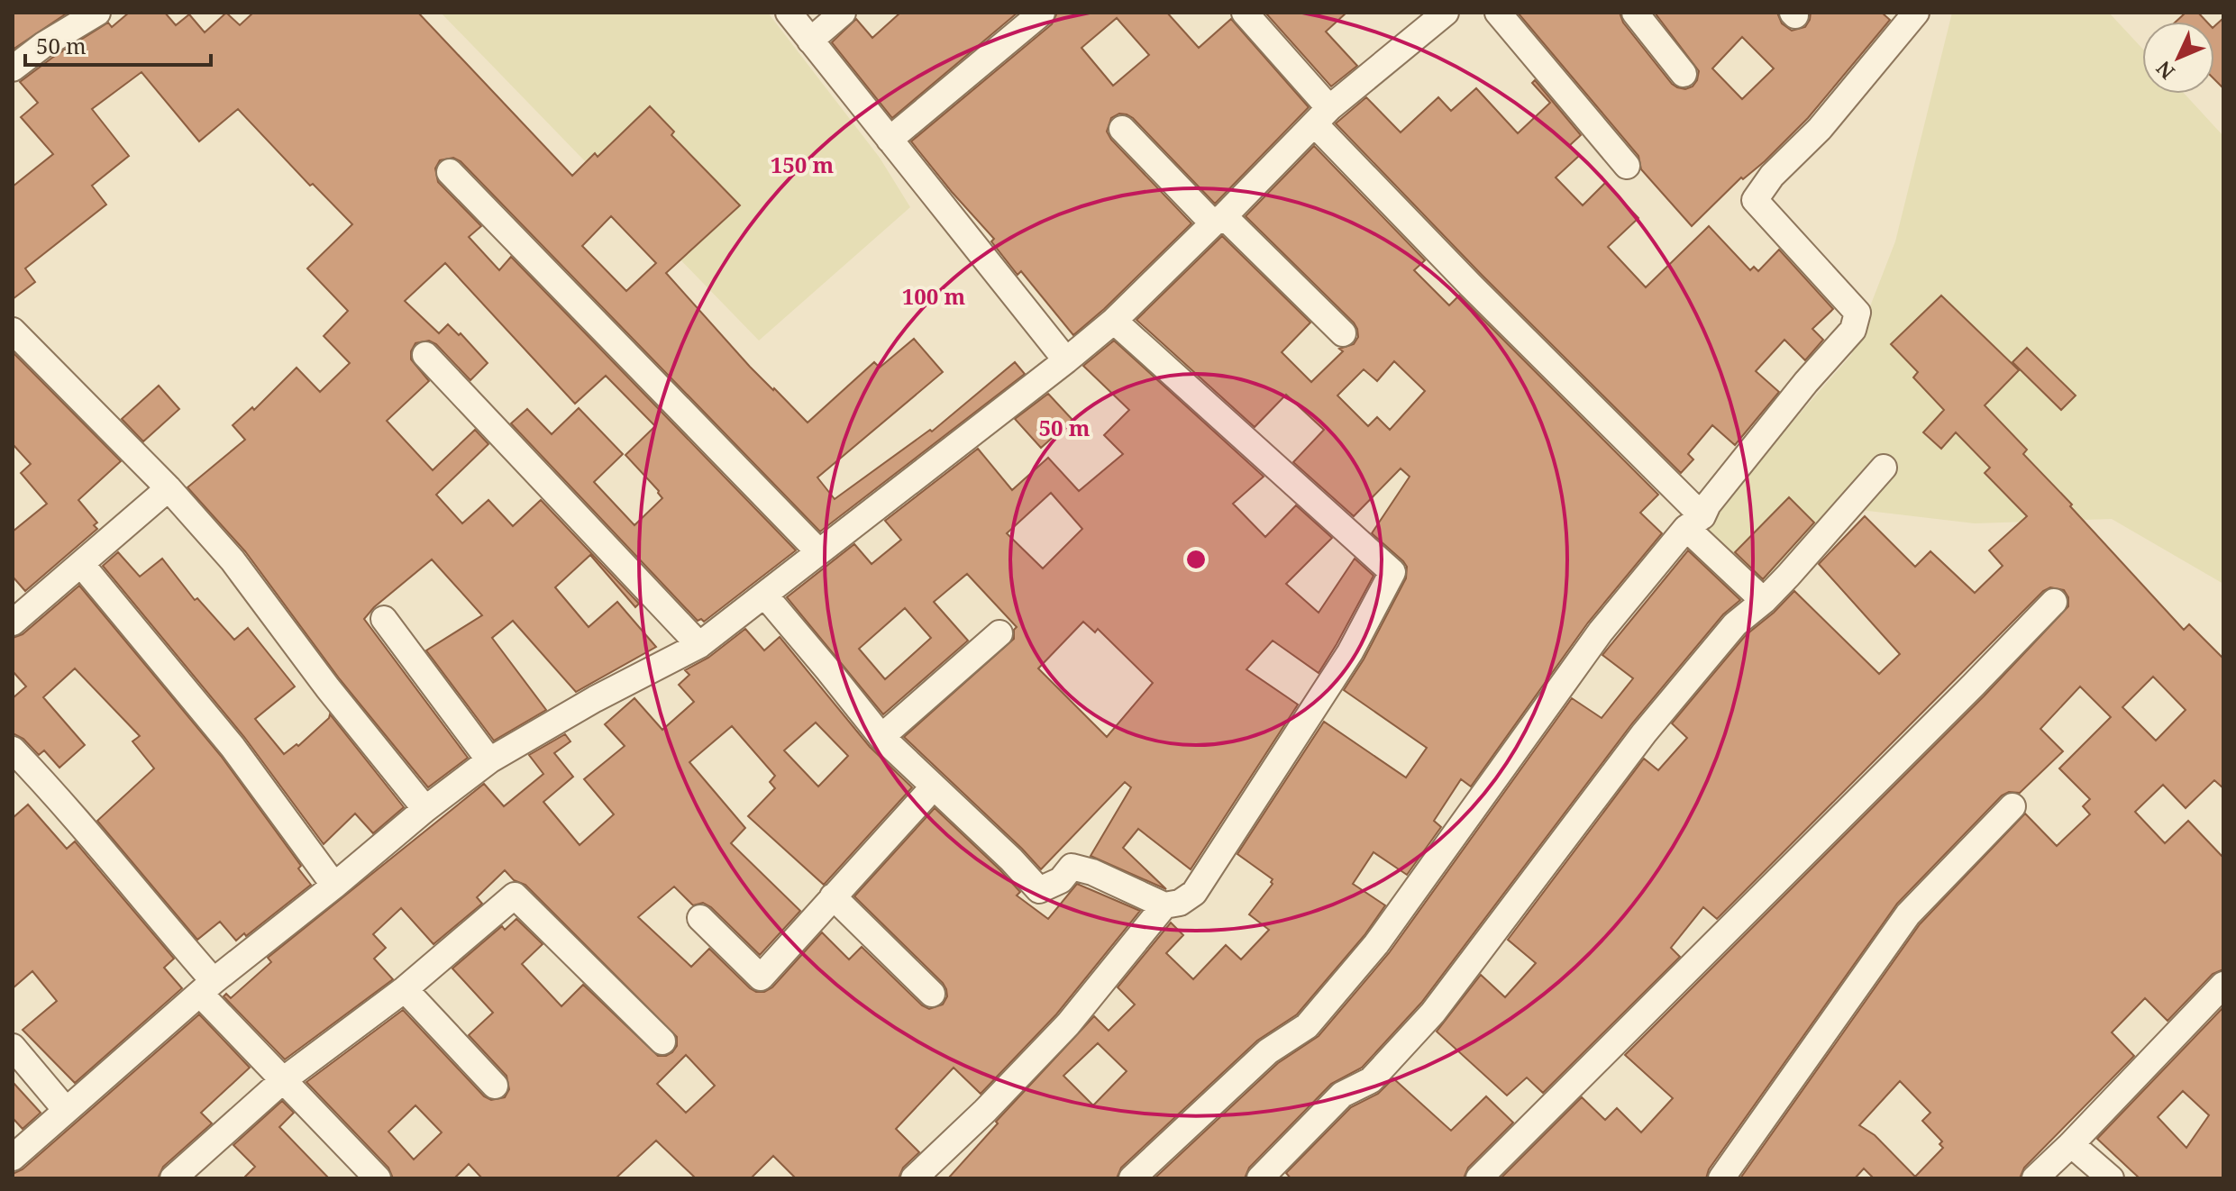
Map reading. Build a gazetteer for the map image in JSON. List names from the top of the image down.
{
  "scale_bar": "50 m",
  "north": "bottom left",
  "rings": ["150 m", "100 m", "50 m"]
}
